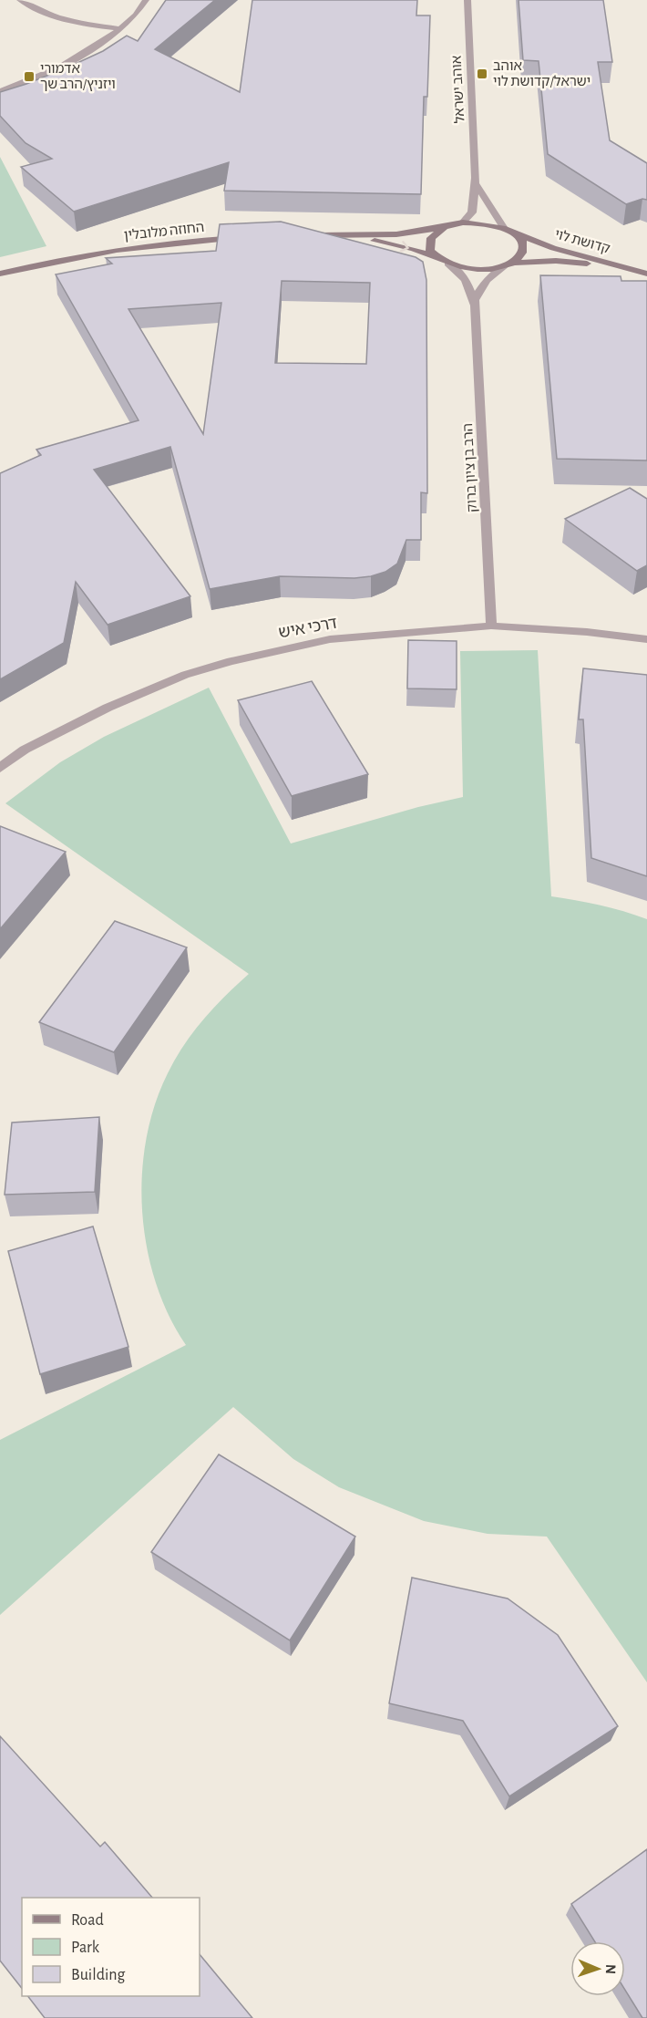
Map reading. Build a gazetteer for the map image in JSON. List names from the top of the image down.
{
  "streets": {
    "street": [
      "אוהב ישראל",
      "החוזה מלובלין",
      "קדושת לוי",
      "הרב בן ציון ברוק",
      "דרכי איש"
    ]
  },
  "crossings": [
    ["אוהב ישראל", "קדושת לוי"],
    ["קדושת לוי", "הרב בן ציון ברוק"],
    ["הרב בן ציון ברוק", "דרכי איש"]
  ],
  "places": {
    "transit": ["אוהב ישראל/קדושת לוי", "אדמורי ויזניץ/הרב שך"]
  },
  "legend": ["Road", "Park", "Building"],
  "north": "right"
}
